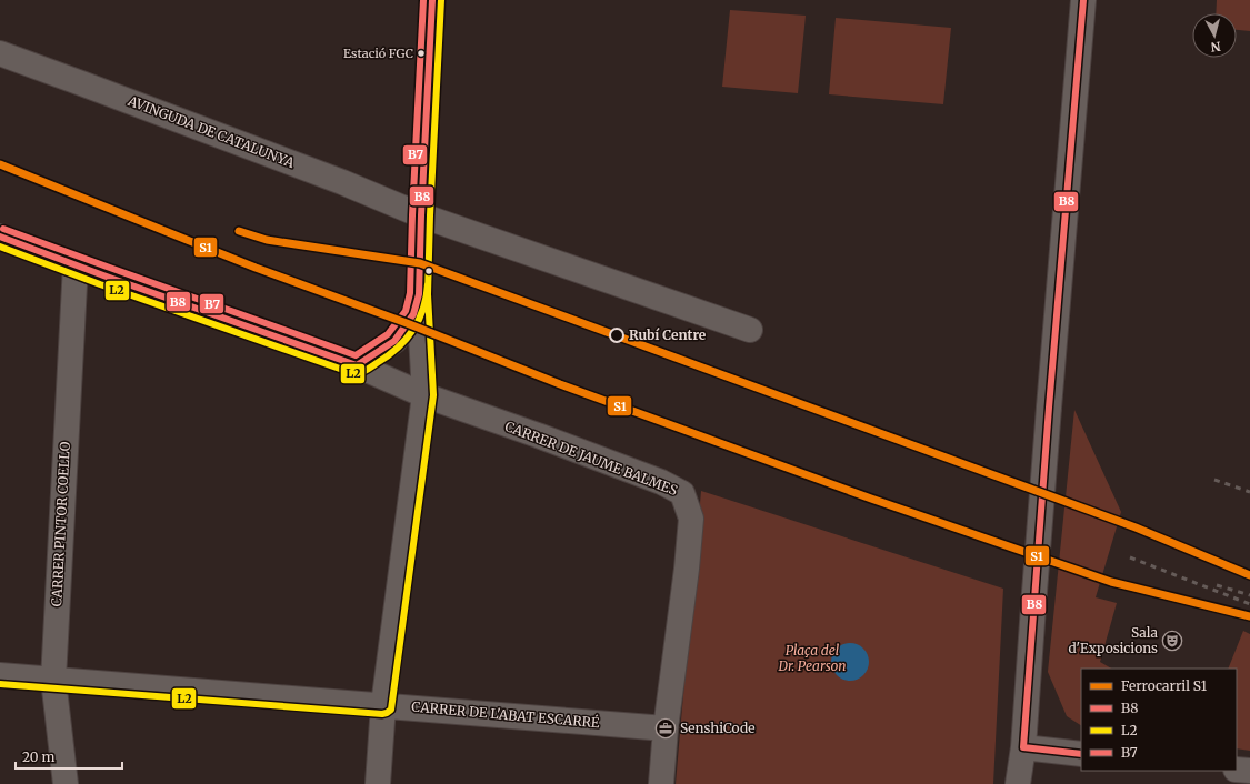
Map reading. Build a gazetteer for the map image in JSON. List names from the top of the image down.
{
  "streets": {
    "street": [
      "AVINGUDA DE CATALUNYA",
      "CARRER DE JAUME BALMES",
      "CARRER PINTOR COELLO",
      "CARRER DE L'ABAT ESCARRÉ"
    ]
  },
  "crossings": [
    ["CARRER DE JAUME BALMES", "CARRER DE L'ABAT ESCARRÉ"],
    ["CARRER PINTOR COELLO", "CARRER DE L'ABAT ESCARRÉ"]
  ],
  "parks": ["Plaça del Dr. Pearson"],
  "places": {
    "other": ["Estació FGC", "Rubí Centre"],
    "theatre": ["Sala d'Exposicions"],
    "office": ["SenshiCode"]
  },
  "lines": [
    "transit line B8",
    "transit line L2",
    "transit line B7",
    "rail line S1"
  ],
  "legend": [
    "Ferrocarril S1",
    "B8",
    "L2",
    "B7"
  ],
  "scale_bar": "20 m",
  "north": "bottom"
}
